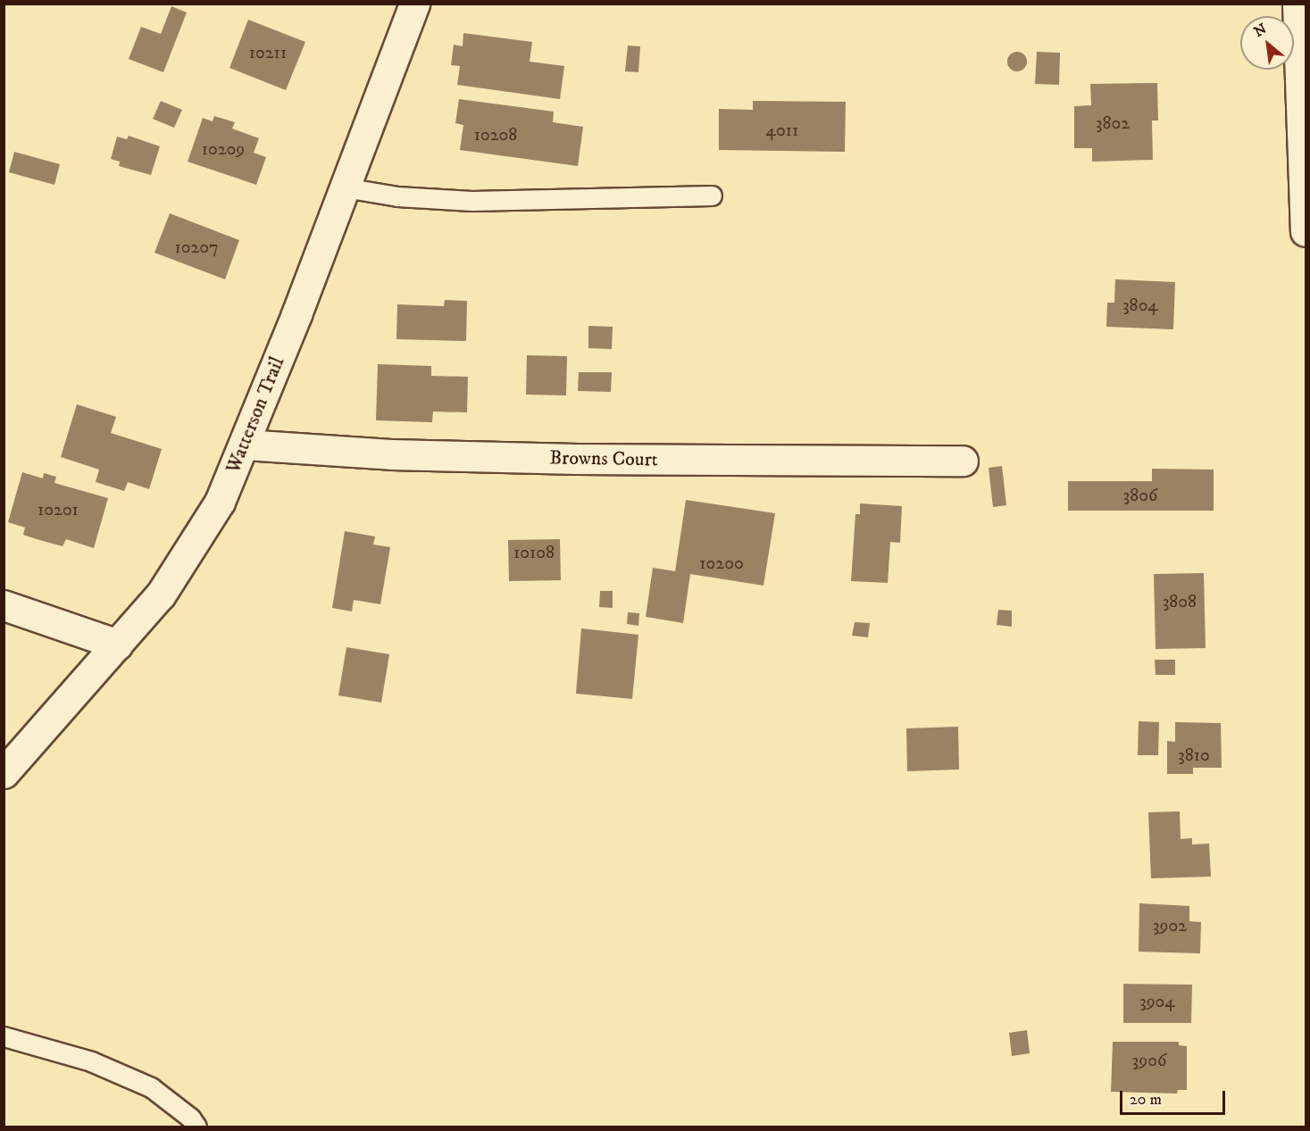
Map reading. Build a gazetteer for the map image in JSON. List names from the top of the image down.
{
  "streets": {
    "main road": ["Watterson Trail", "Browns Court"]
  },
  "crossings": [
    ["Watterson Trail", "Browns Court"]
  ],
  "house_numbers": [
    "10211",
    "3802",
    "4011",
    "10208",
    "10209",
    "10207",
    "3804",
    "3806",
    "10201",
    "10108",
    "10200",
    "3808",
    "3810",
    "3902",
    "3904",
    "3906"
  ],
  "scale_bar": "20 m",
  "north": "top left"
}
